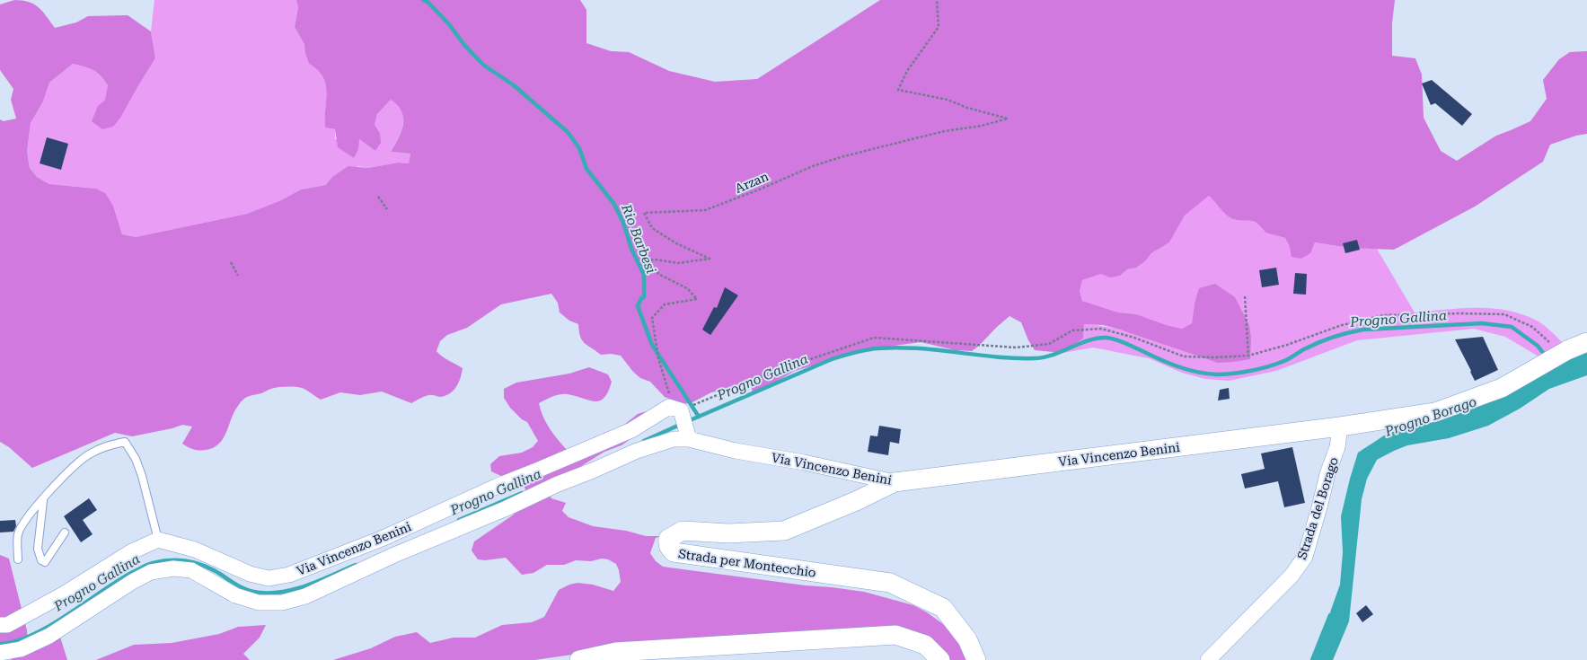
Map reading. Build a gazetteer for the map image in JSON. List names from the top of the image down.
{
  "streets": {
    "street": ["Via Vincenzo Benini", "Strada del Borago", "Strada per Montecchio"],
    "path": ["Arzan"]
  },
  "crossings": [
    ["Arzan", "Via Vincenzo Benini"],
    ["Via Vincenzo Benini", "Strada del Borago"],
    ["Via Vincenzo Benini", "Strada per Montecchio"]
  ],
  "water": ["Rio Barbesi", "Progno Gallina", "Progno Borago"]
}
